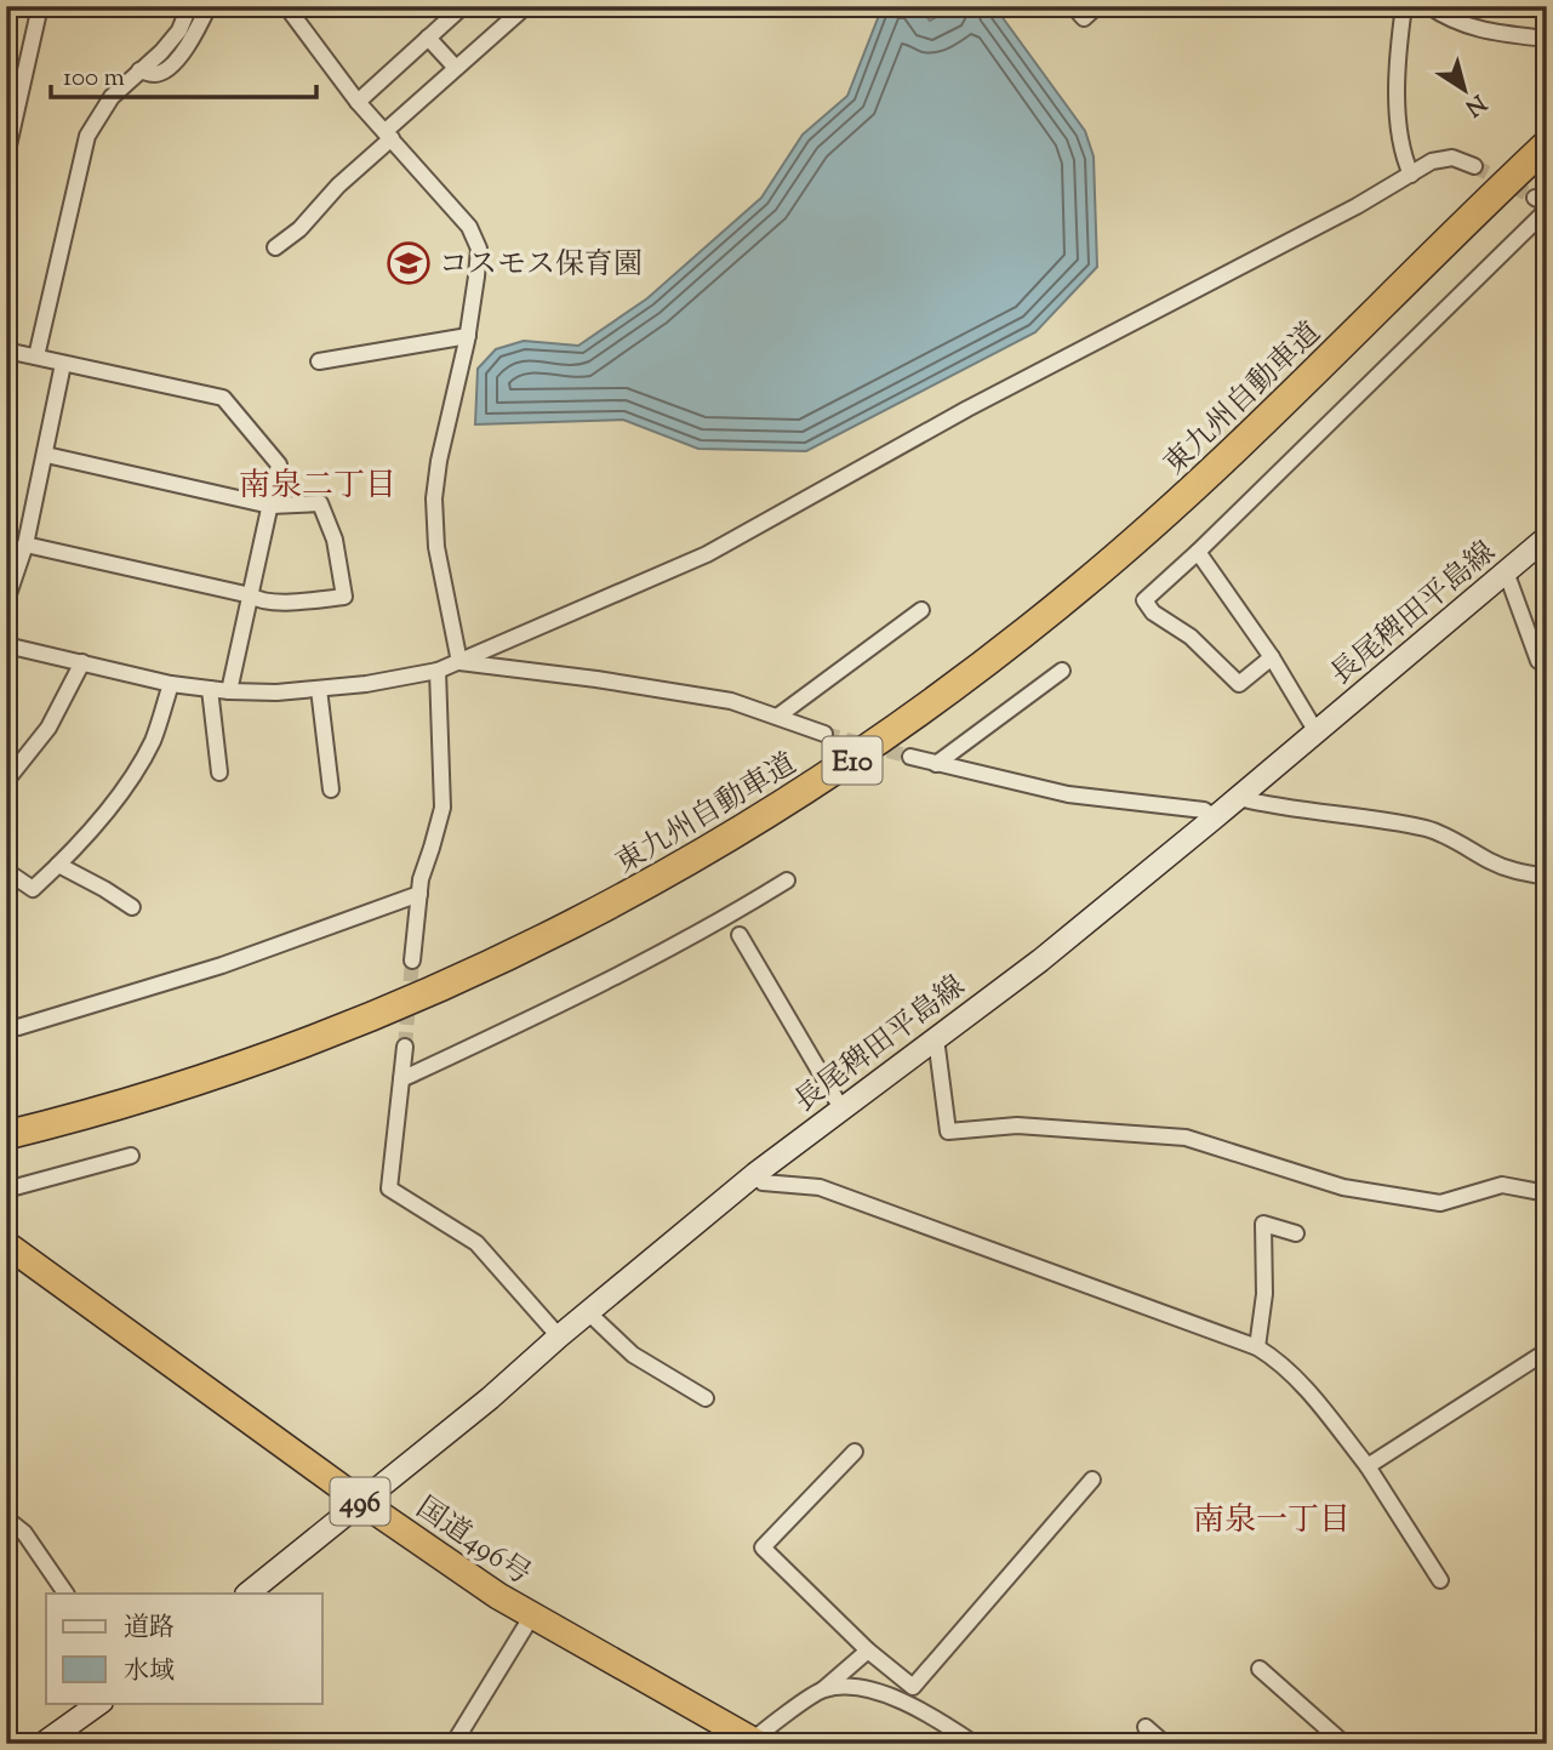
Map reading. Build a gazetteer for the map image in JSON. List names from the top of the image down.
{
  "streets": {
    "highway": [
      "東九州自動車道",
      "E10",
      "496",
      "国道496号"
    ],
    "main road": ["長尾稗田平島線"]
  },
  "crossings": [
    ["長尾稗田平島線", "国道496号"]
  ],
  "districts": ["南泉二丁目", "南泉一丁目"],
  "places": {
    "school or university": ["コスモス保育園"]
  },
  "legend": ["道路", "水域"],
  "scale_bar": "100 m",
  "north": "bottom right"
}
